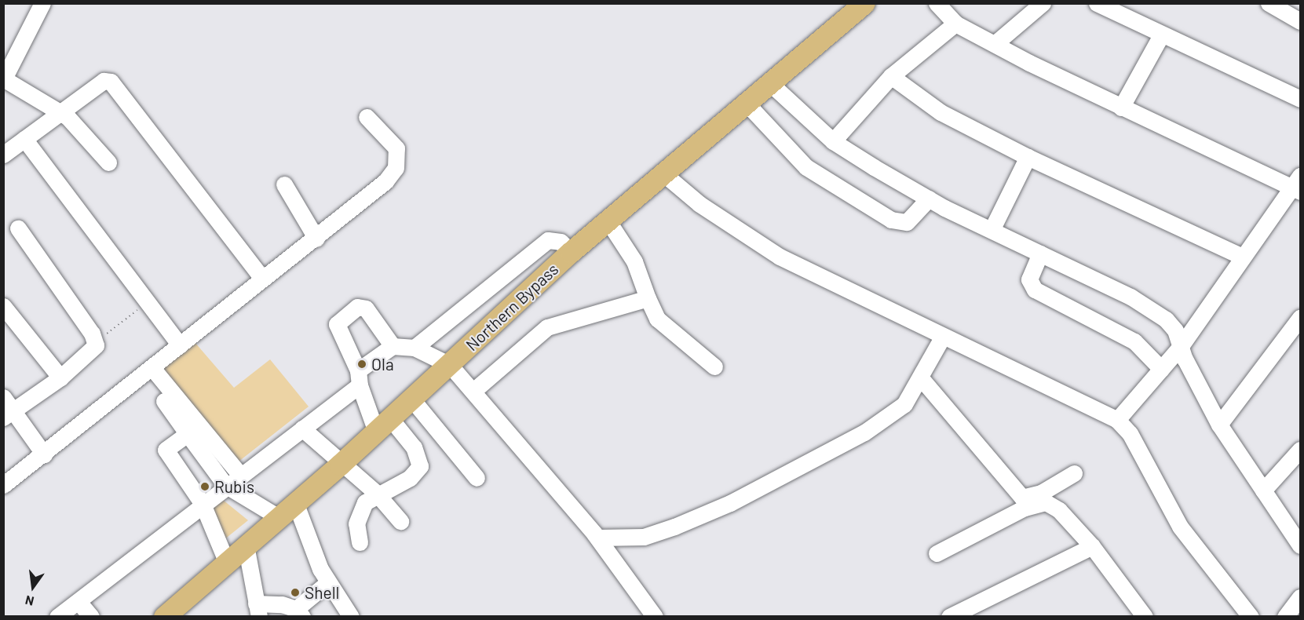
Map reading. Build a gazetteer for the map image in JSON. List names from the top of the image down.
{
  "streets": {
    "main road": ["Northern Bypass"]
  },
  "places": ["Ola", "Rubis", "Shell"],
  "north": "bottom"
}
